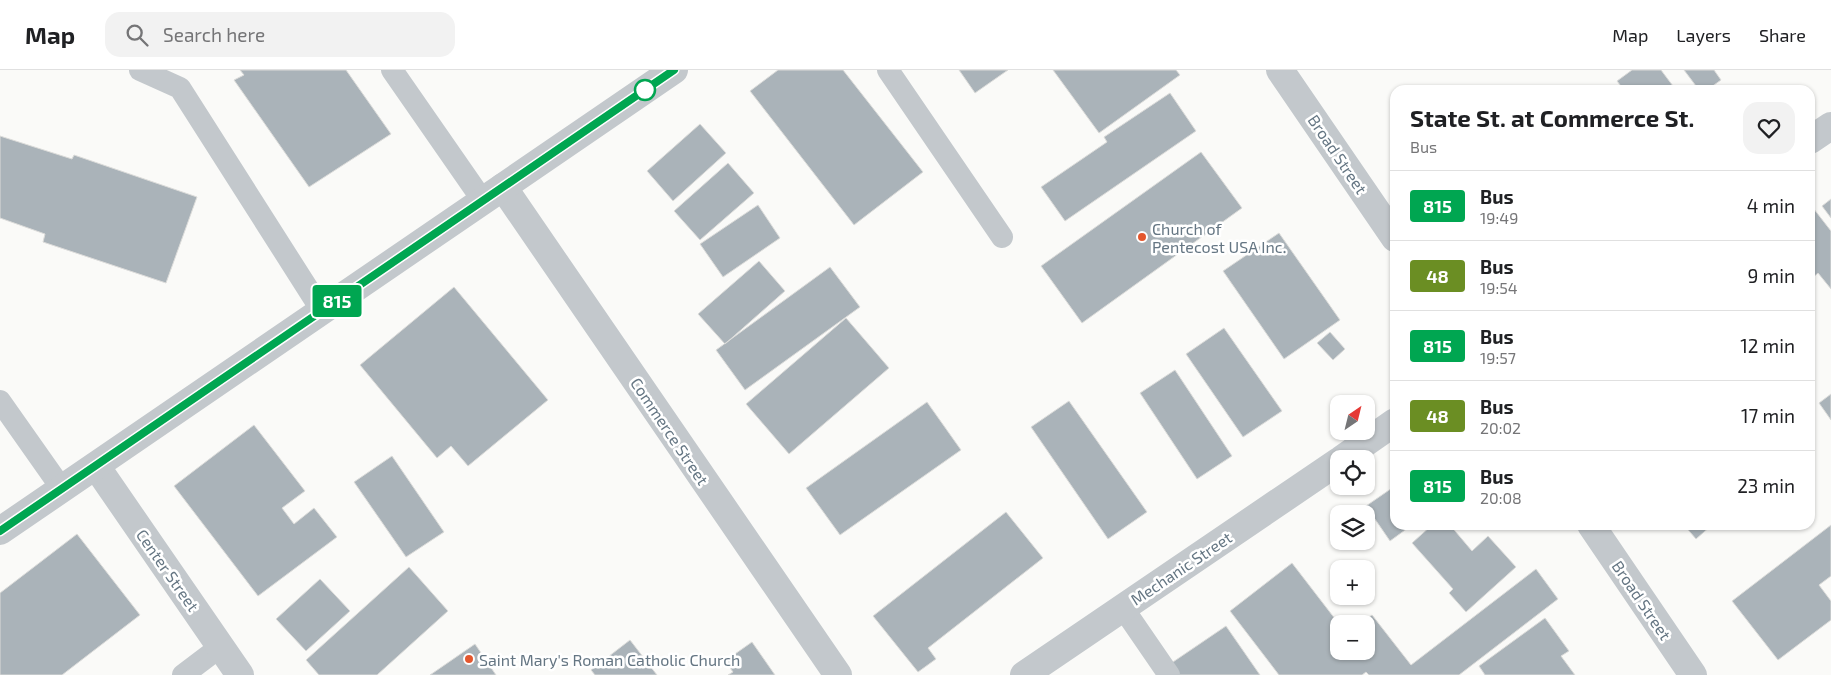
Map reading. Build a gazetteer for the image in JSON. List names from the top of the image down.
{
  "streets": {
    "street": [
      "Broad Street",
      "Commerce Street",
      "Mechanic Street",
      "Center Street"
    ]
  },
  "places": ["Church of Pentecost USA Inc.", "Saint Mary's Roman Catholic Church"],
  "lines": ["bus line 815"],
  "north": "top right",
  "page": {
    "header": "Map",
    "search": "Search here",
    "nav": ["Map", "Layers", "Share"],
    "on_map": "815",
    "heading": ["State St. at Commerce St.", "Bus"],
    "list": [
      {
        "mark": "815",
        "name": "Bus",
        "note": "19:49",
        "value": "4 min"
      },
      {
        "mark": "48",
        "name": "Bus",
        "note": "19:54",
        "value": "9 min"
      },
      {
        "mark": "815",
        "name": "Bus",
        "note": "19:57",
        "value": "12 min"
      },
      {
        "mark": "48",
        "name": "Bus",
        "note": "20:02",
        "value": "17 min"
      },
      {
        "mark": "815",
        "name": "Bus",
        "note": "20:08",
        "value": "23 min"
      }
    ],
    "map_buttons": ["+", "−"]
  }
}
